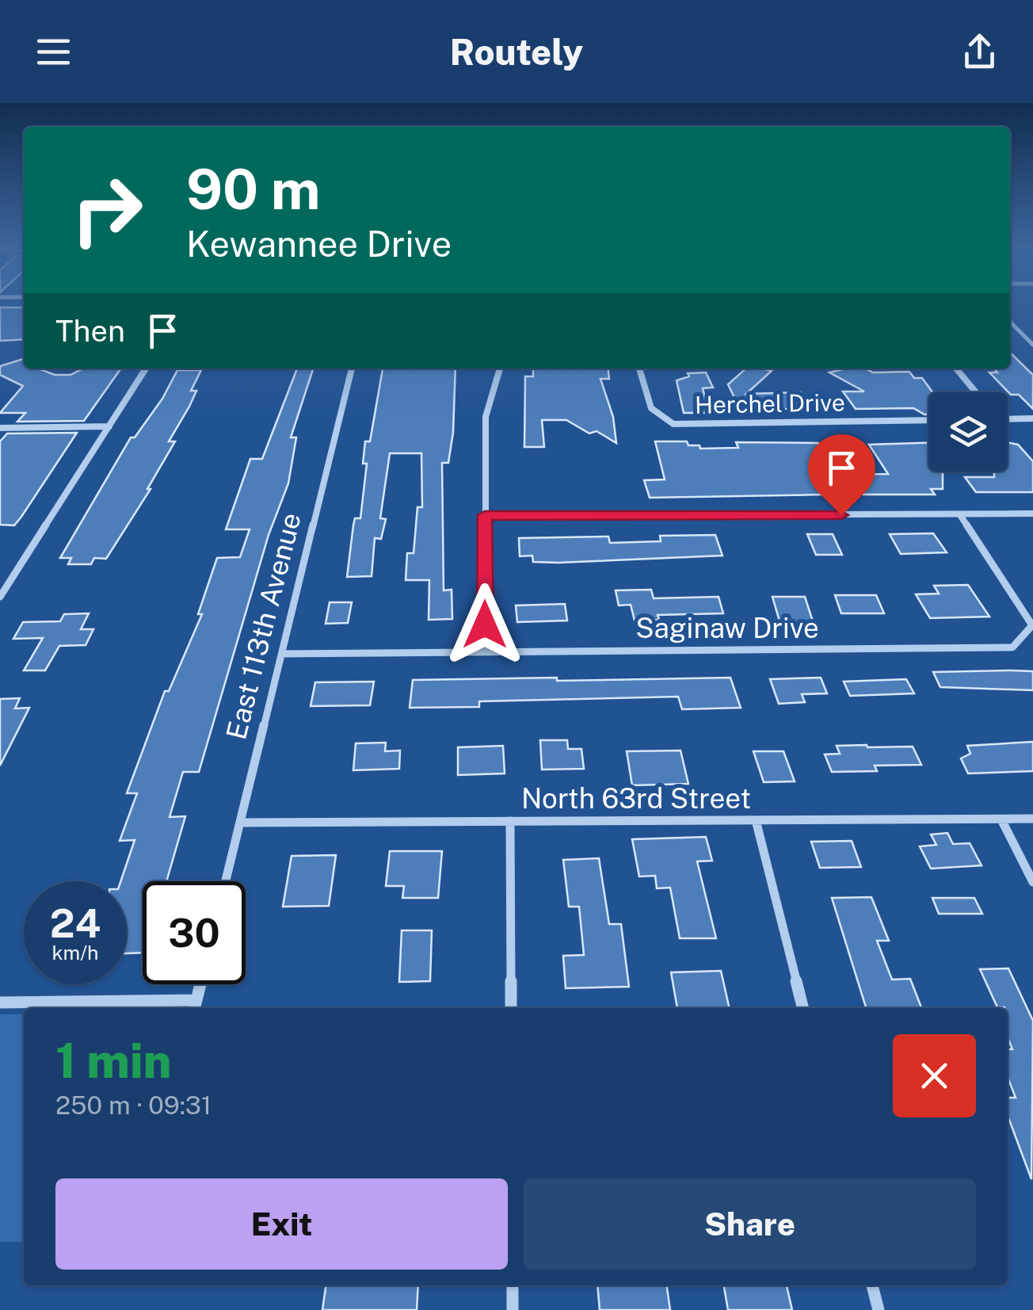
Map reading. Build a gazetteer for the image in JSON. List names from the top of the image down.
{
  "streets": {
    "street": [
      "Herchel Drive",
      "East 113th Avenue",
      "Saginaw Drive",
      "North 63rd Street"
    ]
  },
  "crossings": [
    ["East 113th Avenue", "Saginaw Drive"],
    ["East 113th Avenue", "North 63rd Street"]
  ],
  "page": {
    "header": "Routely",
    "turn": ["90 m", "Kewannee Drive"],
    "then": "Then",
    "speed": "24 km/h",
    "limit": "30",
    "heading": ["1 min", "250 m · 09:31"],
    "buttons": ["Exit", "Share"]
  }
}
